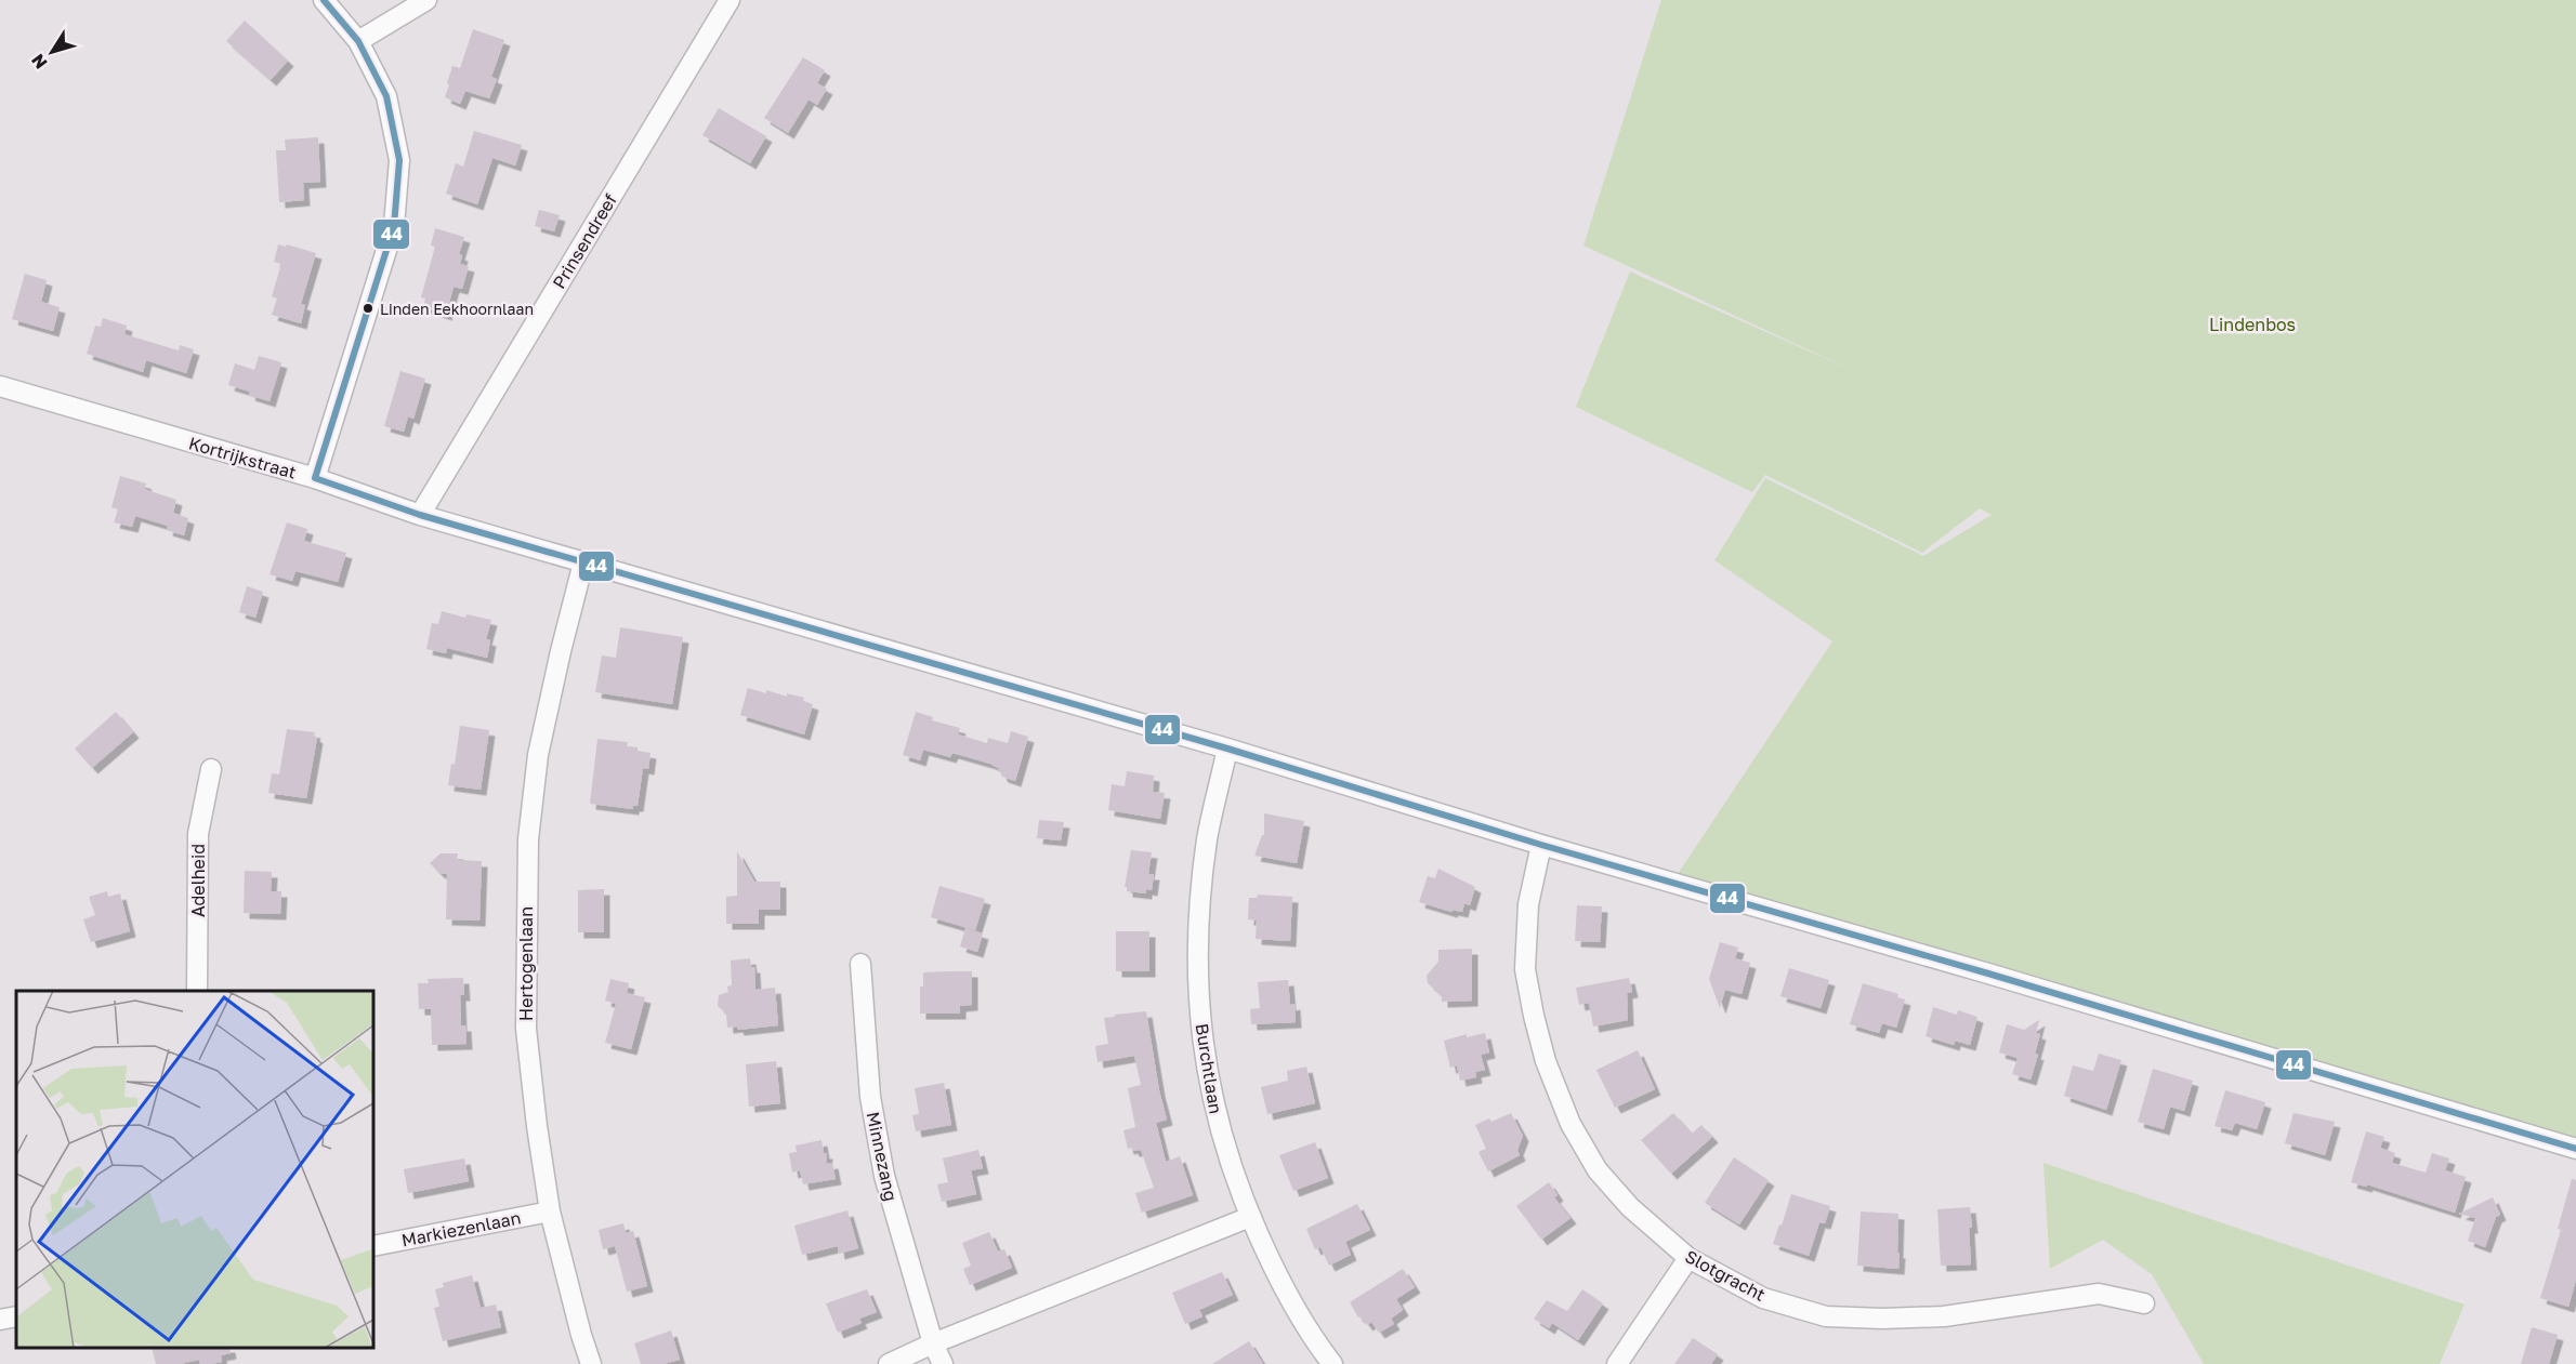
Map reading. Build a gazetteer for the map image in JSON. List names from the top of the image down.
{
  "streets": {
    "street": [
      "Prinsendreef",
      "Kortrijkstraat",
      "Adelheid",
      "Hertogenlaan",
      "Burchtlaan",
      "Minnezang",
      "Markiezenlaan",
      "Slotgracht"
    ]
  },
  "crossings": [
    ["Prinsendreef", "Kortrijkstraat"],
    ["Kortrijkstraat", "Hertogenlaan"],
    ["Kortrijkstraat", "Burchtlaan"],
    ["Kortrijkstraat", "Slotgracht"],
    ["Hertogenlaan", "Markiezenlaan"]
  ],
  "parks": ["Lindenbos"],
  "places": ["Linden Eekhoornlaan"],
  "lines": ["transit line 44"],
  "north": "bottom left"
}
